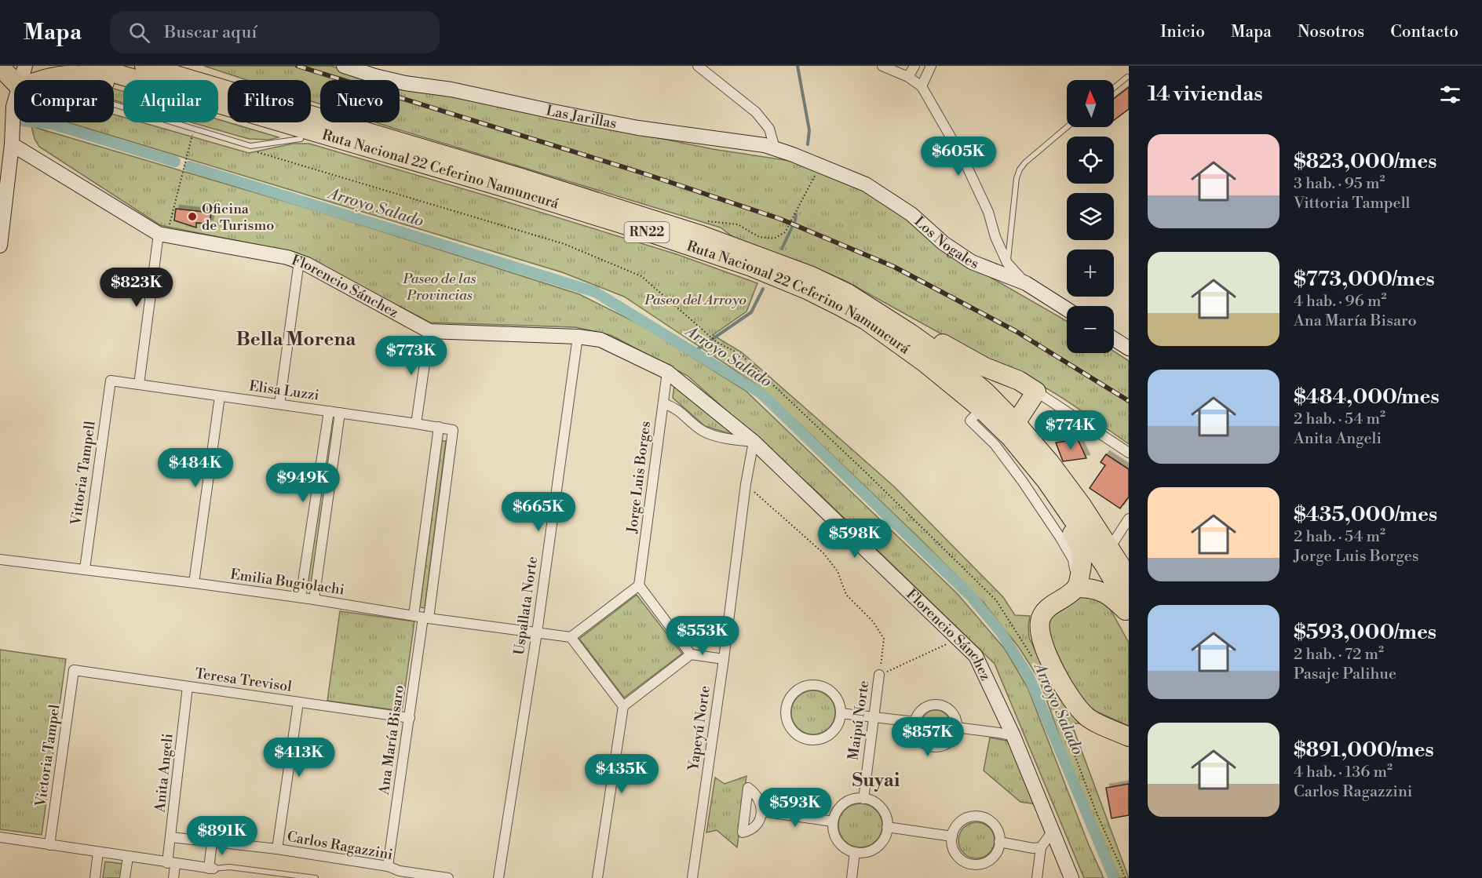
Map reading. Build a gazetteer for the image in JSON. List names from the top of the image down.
{
  "streets": {
    "highway": ["Ruta Nacional 22 Ceferino Namuncurá", "RN22"],
    "street": [
      "Las Jarillas",
      "Los Nogales",
      "Florencio Sánchez",
      "Elisa Luzzi",
      "Vittoria Tampell",
      "Jorge Luis Borges",
      "Emilia Bugiolachi",
      "Uspallata Norte",
      "Teresa Trevisol",
      "Maipú Norte",
      "Yapeyú Norte",
      "Ana María Bisaro",
      "Victoria Tampel",
      "Anita Angeli",
      "Carlos Ragazzini"
    ]
  },
  "crossings": [
    ["Las Jarillas", "Los Nogales"],
    ["Florencio Sánchez", "Jorge Luis Borges"],
    ["Florencio Sánchez", "Uspallata Norte"],
    ["Florencio Sánchez", "Yapeyú Norte"],
    ["Elisa Luzzi", "Vittoria Tampell"],
    ["Elisa Luzzi", "Ana María Bisaro"],
    ["Vittoria Tampell", "Emilia Bugiolachi"],
    ["Emilia Bugiolachi", "Uspallata Norte"],
    ["Emilia Bugiolachi", "Ana María Bisaro"],
    ["Teresa Trevisol", "Ana María Bisaro"],
    ["Teresa Trevisol", "Victoria Tampel"],
    ["Teresa Trevisol", "Anita Angeli"],
    ["Ana María Bisaro", "Carlos Ragazzini"],
    ["Anita Angeli", "Carlos Ragazzini"]
  ],
  "districts": ["Bella Morena", "Suyai"],
  "water": ["Arroyo Salado"],
  "parks": ["Paseo de las Provincias", "Paseo del Arroyo"],
  "places": ["Oficina de Turismo"],
  "north": "top",
  "page": {
    "header": "Mapa",
    "search": "Buscar aquí",
    "nav": [
      "Inicio",
      "Mapa",
      "Nosotros",
      "Contacto"
    ],
    "heading": "14 viviendas",
    "map_buttons": ["+", "−"],
    "chip": [
      "Comprar",
      "Alquilar",
      "Filtros",
      "Nuevo"
    ],
    "list": [
      {
        "name": "$823,000/mes",
        "note": "3 hab. · 95 m² · Vittoria Tampell"
      },
      {
        "name": "$773,000/mes",
        "note": "4 hab. · 96 m² · Ana María Bisaro"
      },
      {
        "name": "$484,000/mes",
        "note": "2 hab. · 54 m² · Anita Angeli"
      },
      {
        "name": "$435,000/mes",
        "note": "2 hab. · 54 m² · Jorge Luis Borges"
      },
      {
        "name": "$593,000/mes",
        "note": "2 hab. · 72 m² · Pasaje Palihue"
      },
      {
        "name": "$891,000/mes",
        "note": "4 hab. · 136 m² · Carlos Ragazzini"
      }
    ],
    "price": [
      "$605K",
      "$823K",
      "$773K",
      "$774K",
      "$484K",
      "$949K",
      "$665K",
      "$598K",
      "$553K",
      "$857K",
      "$413K",
      "$435K",
      "$593K",
      "$891K"
    ]
  }
}
